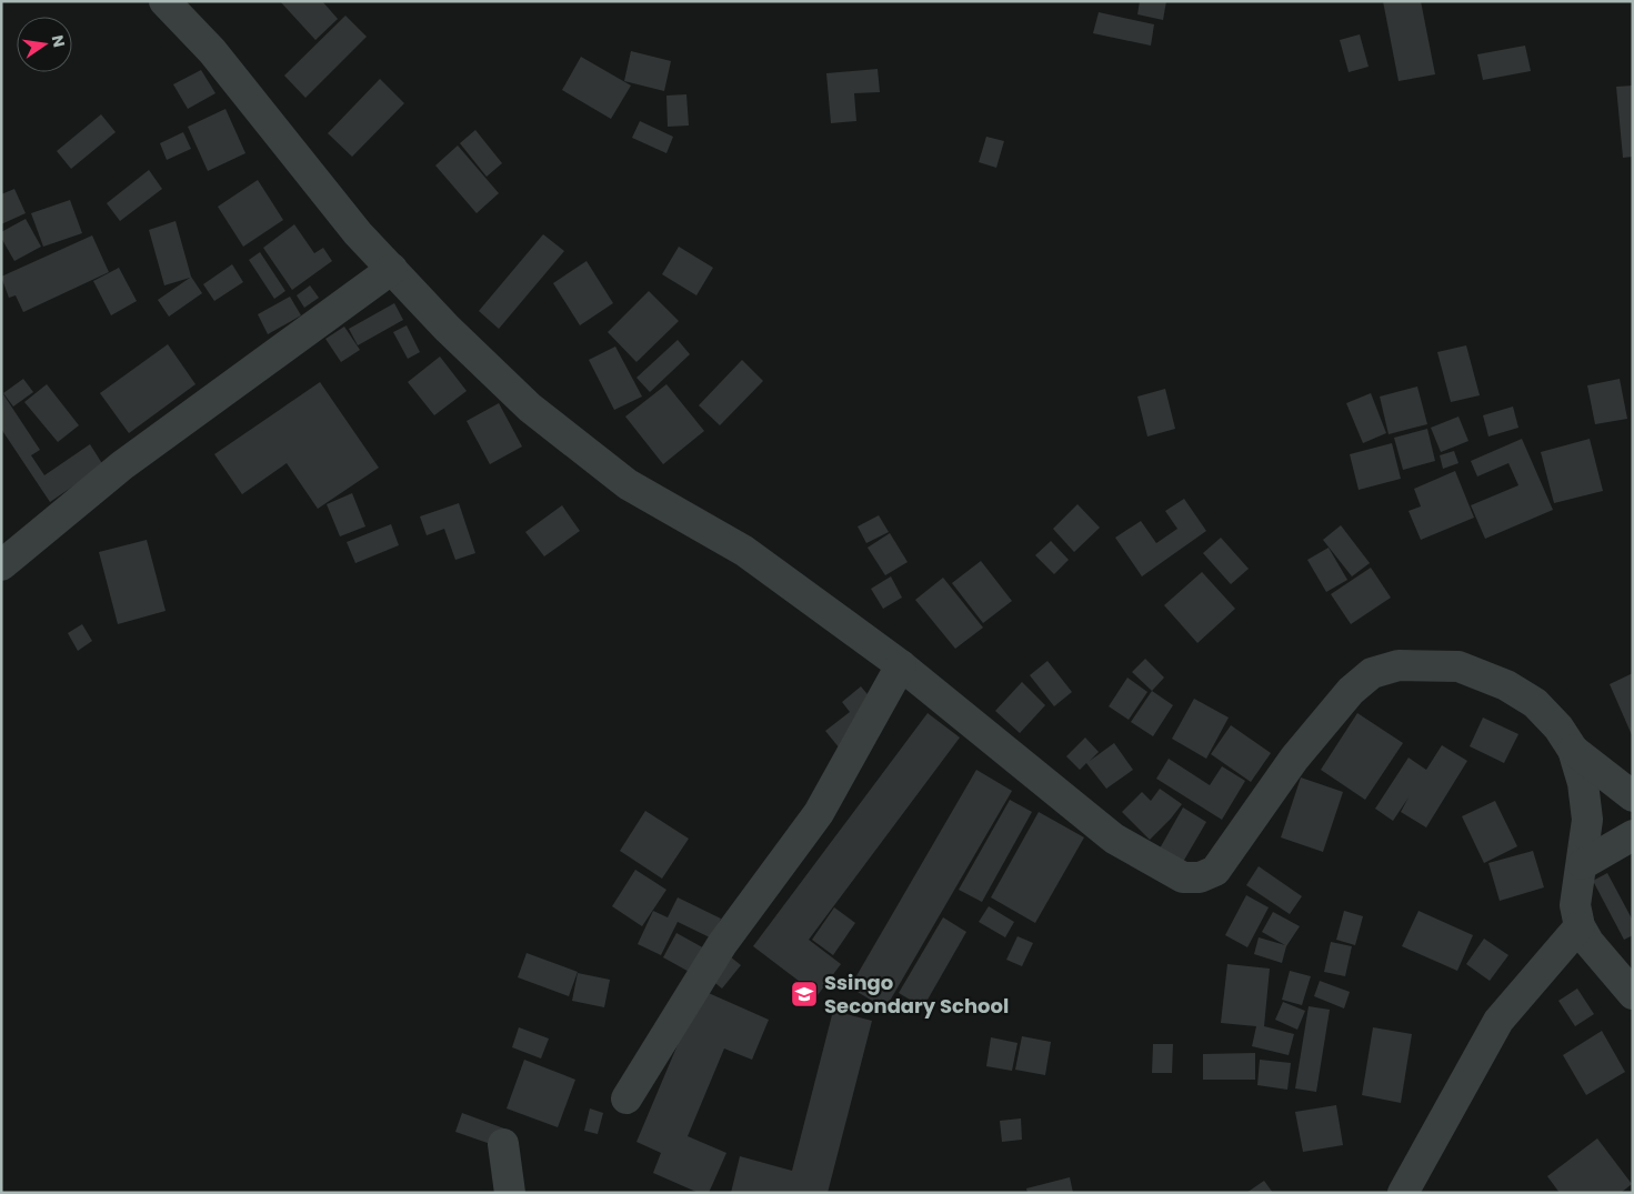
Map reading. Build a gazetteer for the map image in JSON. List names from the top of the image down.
{
  "places": {
    "school or university": ["Ssingo Secondary School"]
  },
  "north": "right"
}
